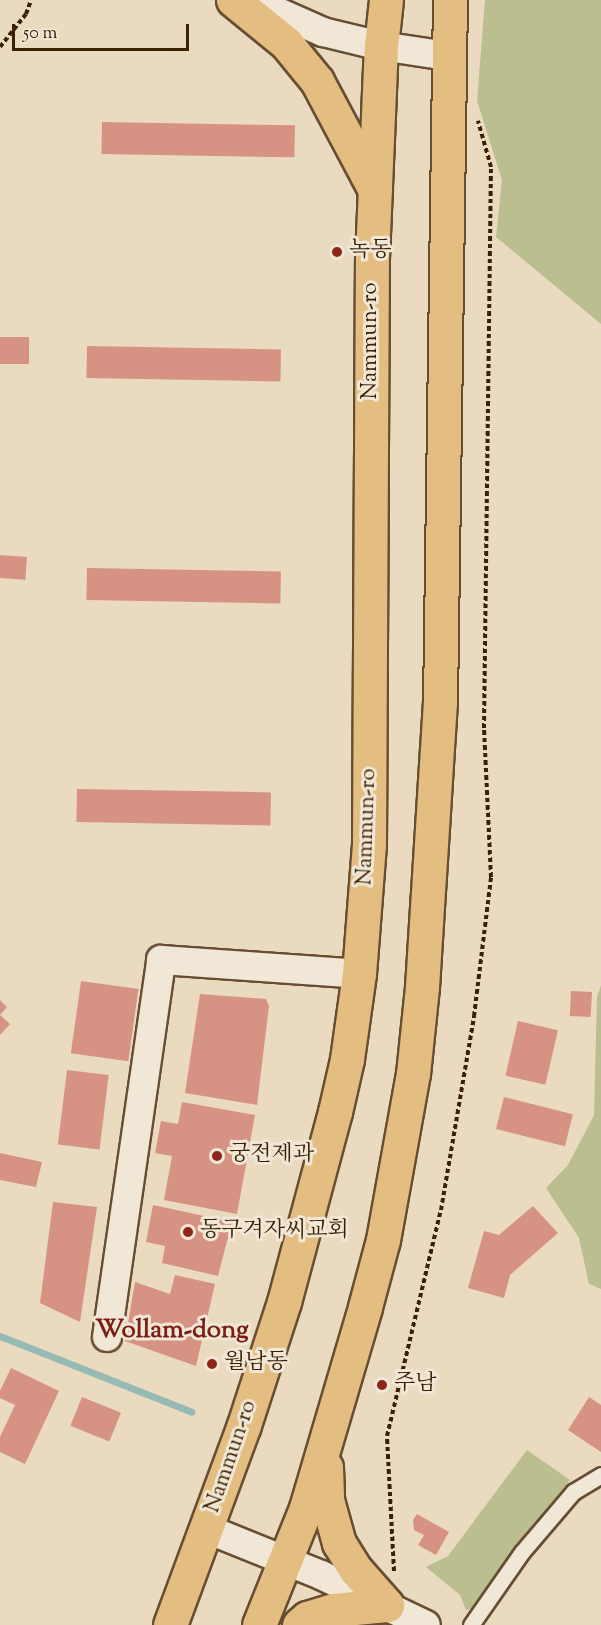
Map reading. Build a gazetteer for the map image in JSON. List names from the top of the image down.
{
  "streets": {
    "main road": ["Nammun-ro"]
  },
  "districts": ["Wollam-dong"],
  "places": [
    "녹동",
    "궁전제과",
    "동구겨자씨교회",
    "월남동",
    "주남"
  ],
  "scale_bar": "50 m"
}
